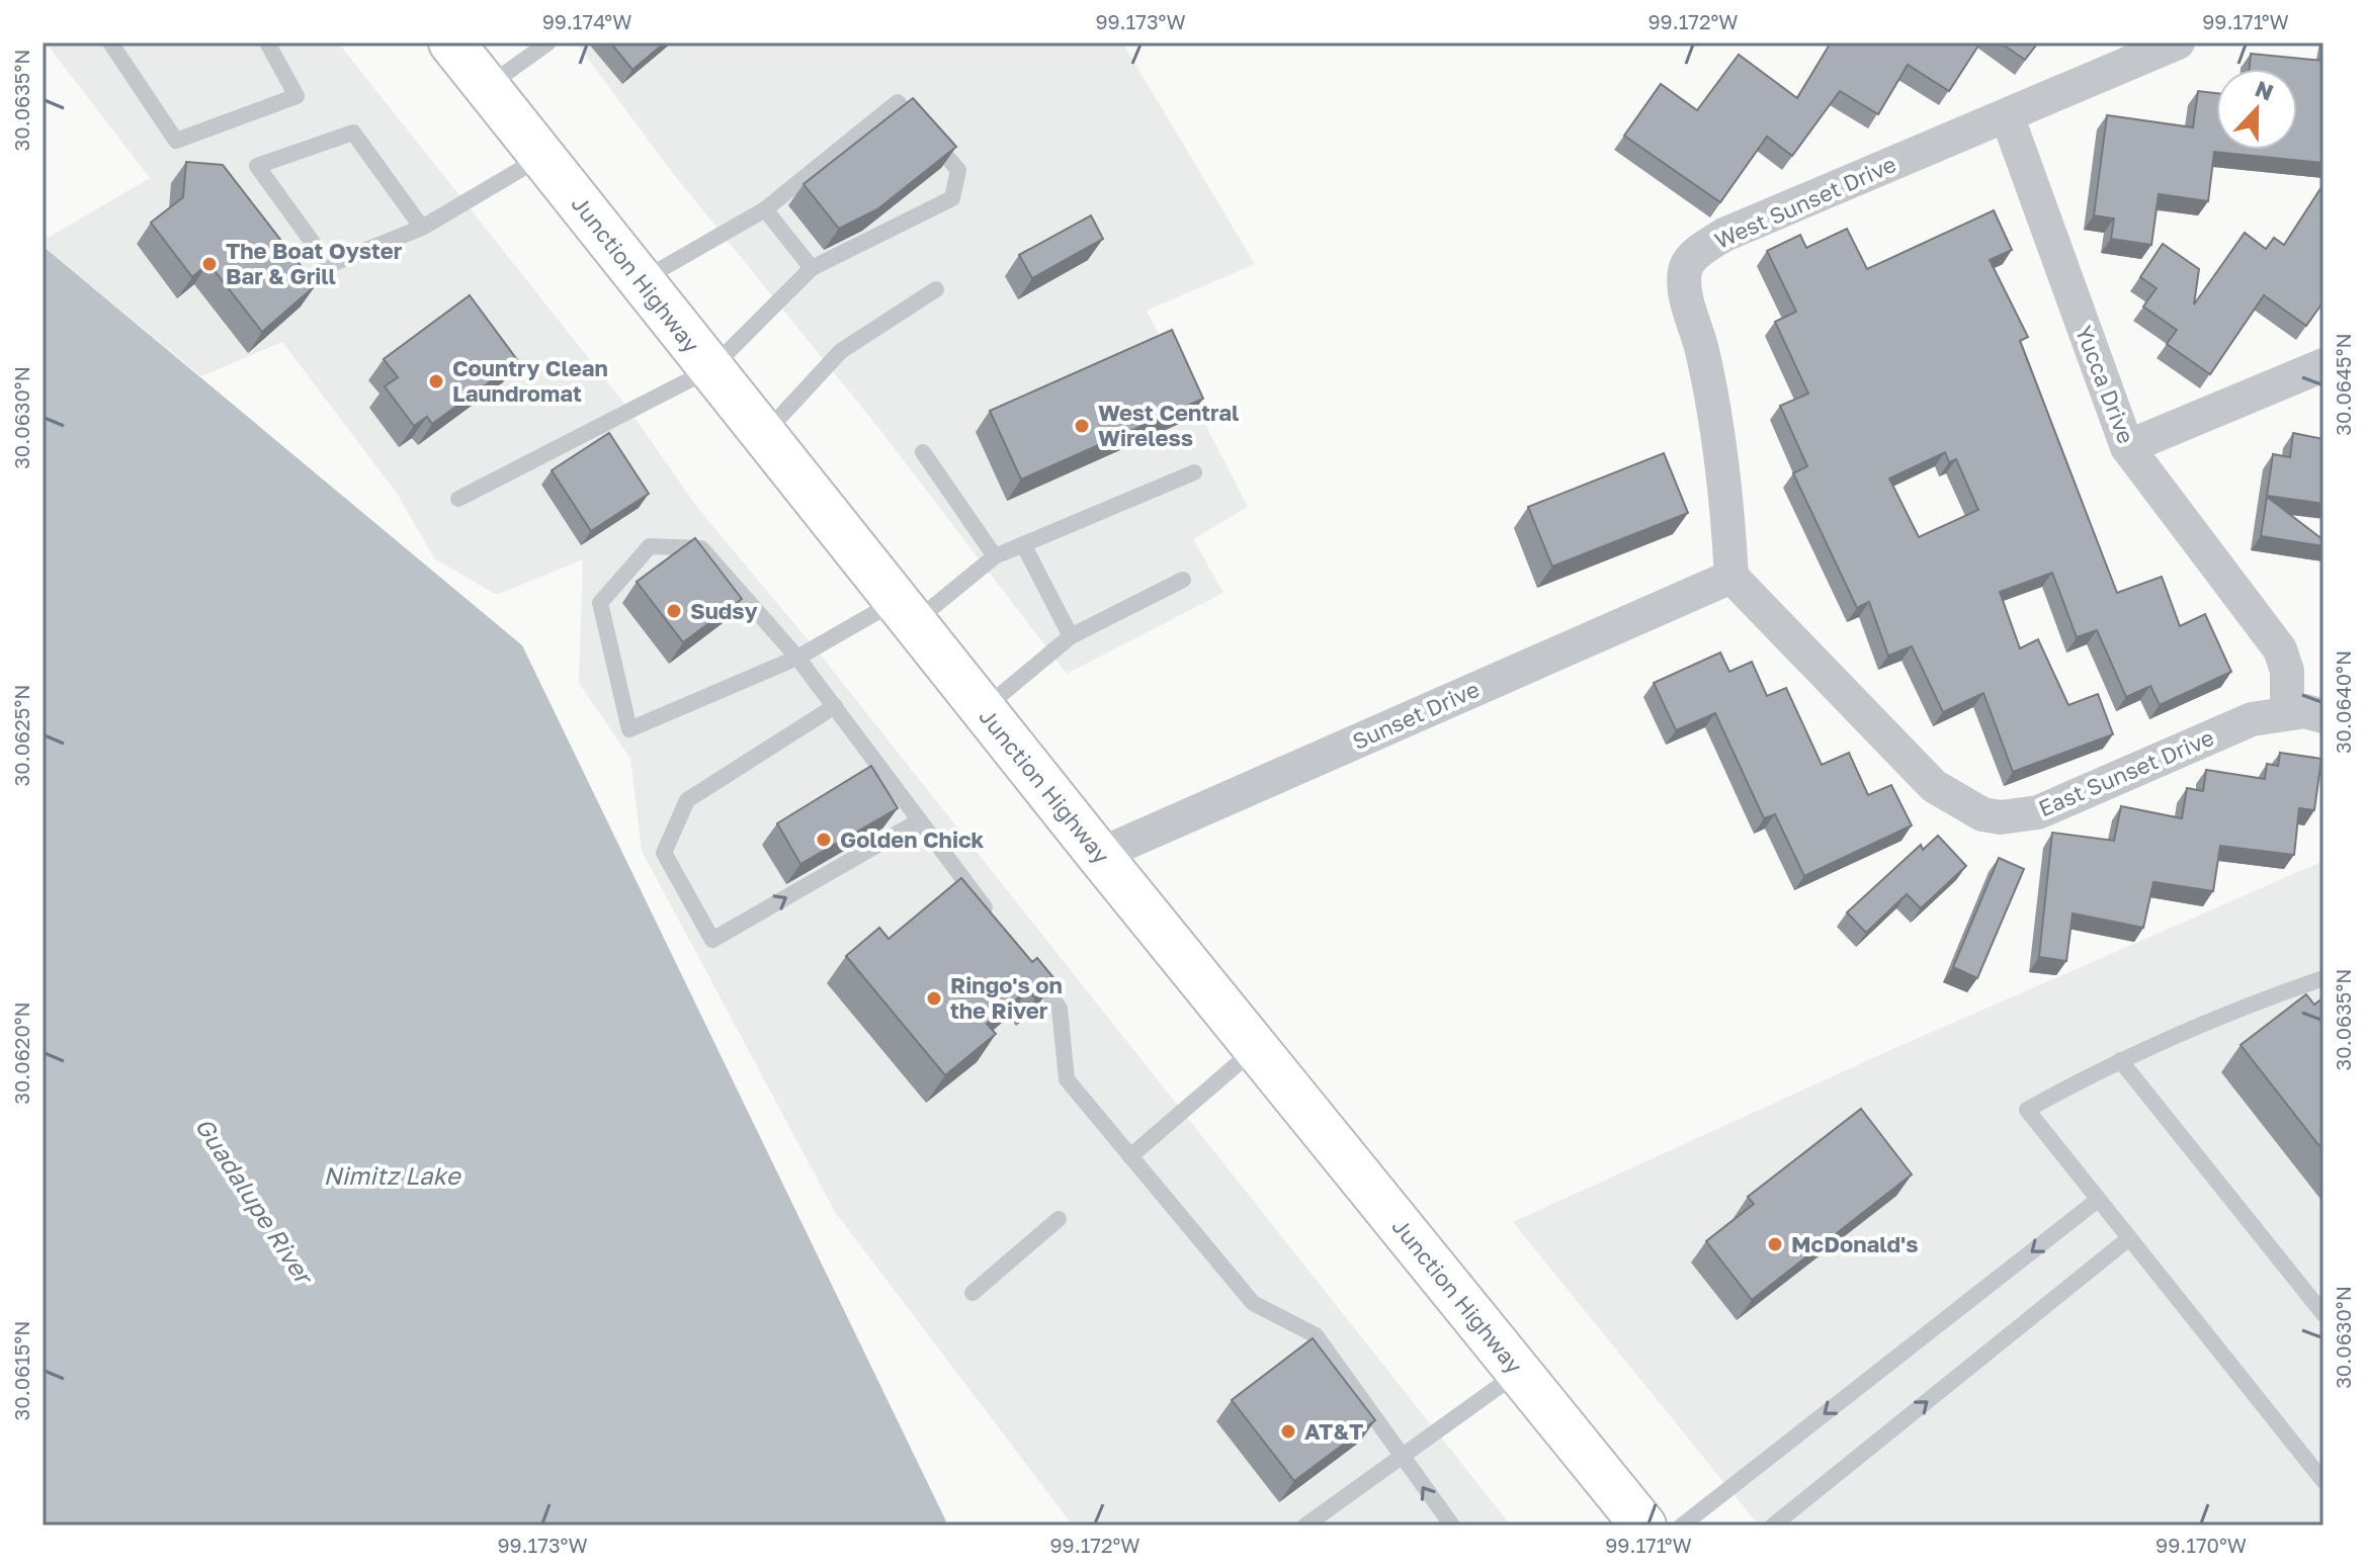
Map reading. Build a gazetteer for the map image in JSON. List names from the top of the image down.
{
  "streets": {
    "main road": ["Junction Highway"],
    "street": [
      "West Sunset Drive",
      "Yucca Drive",
      "Sunset Drive",
      "East Sunset Drive"
    ]
  },
  "crossings": [
    ["West Sunset Drive", "Yucca Drive"],
    ["West Sunset Drive", "Sunset Drive"],
    ["West Sunset Drive", "East Sunset Drive"],
    ["Junction Highway", "Sunset Drive"],
    ["Yucca Drive", "East Sunset Drive"],
    ["Sunset Drive", "East Sunset Drive"]
  ],
  "water": ["Nimitz Lake", "Guadalupe River"],
  "places": [
    "The Boat Oyster Bar & Grill",
    "Country Clean Laundromat",
    "West Central Wireless",
    "Sudsy",
    "Golden Chick",
    "Ringo's on the River",
    "McDonald's",
    "AT&T"
  ],
  "north": "top",
  "coordinates": [
    "99.174°W",
    "99.173°W",
    "99.172°W",
    "99.171°W",
    "30.0635°N",
    "30.0645°N",
    "30.0630°N",
    "30.0640°N",
    "30.0625°N",
    "30.0620°N",
    "30.0615°N",
    "99.170°W"
  ]
}
